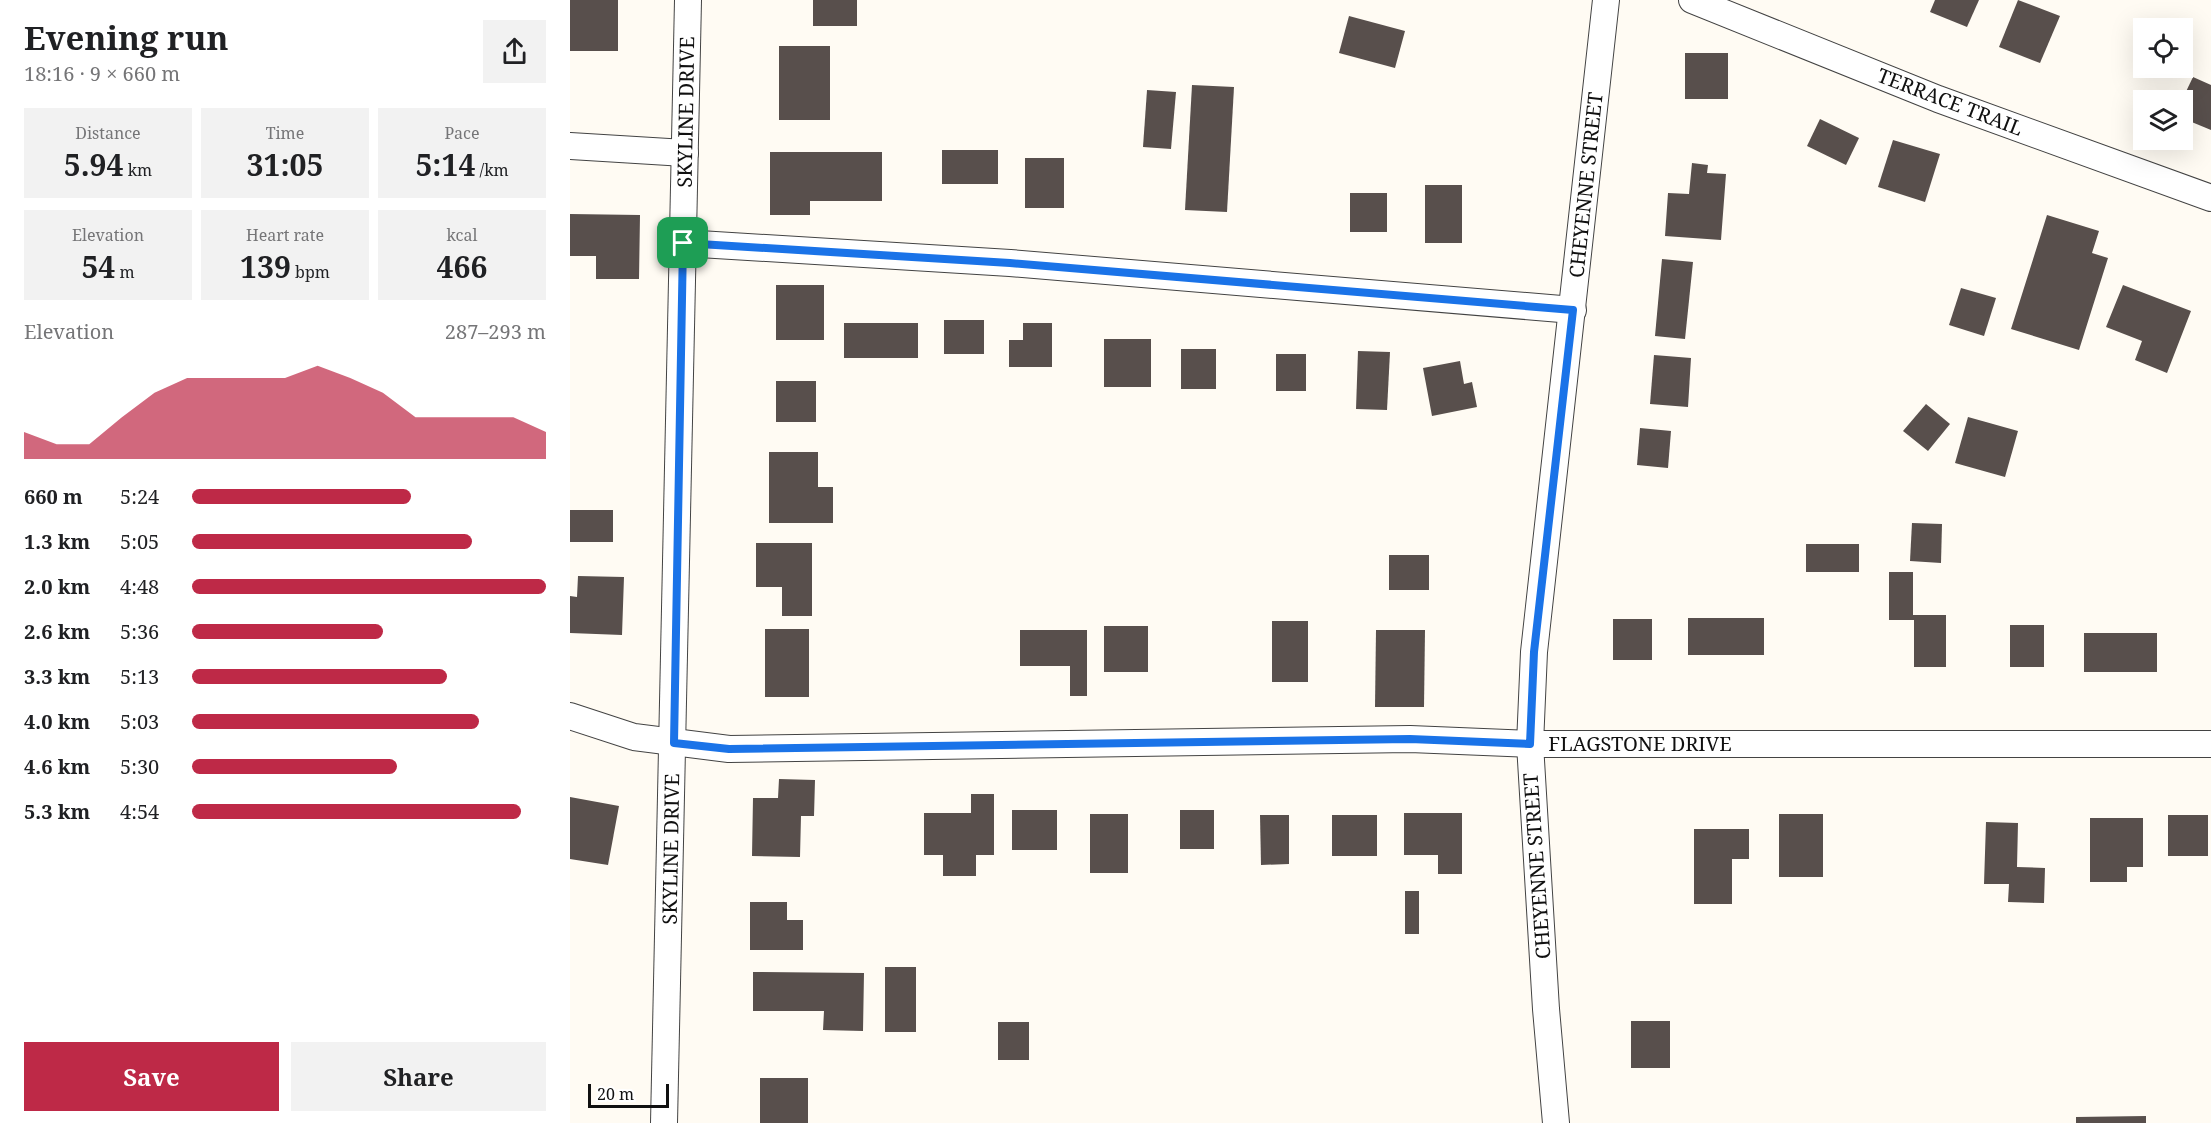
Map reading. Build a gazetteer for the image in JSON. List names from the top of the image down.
{
  "streets": {
    "street": [
      "TERRACE TRAIL",
      "SKYLINE DRIVE",
      "CHEYENNE STREET",
      "FLAGSTONE DRIVE"
    ]
  },
  "crossings": [
    ["SKYLINE DRIVE", "FLAGSTONE DRIVE"],
    ["CHEYENNE STREET", "FLAGSTONE DRIVE"]
  ],
  "scale_bar": "20 m",
  "page": {
    "heading": ["Evening run", "18:16 · 9 × 660 m"],
    "stats": [
      ["Distance", "5.94 km"],
      ["Time", "31:05"],
      ["Pace", "5:14 /km"],
      ["Elevation", "54 m"],
      ["Heart rate", "139 bpm"],
      ["kcal", "466"]
    ],
    "chart": ["Elevation", "287–293 m"],
    "list": [
      {
        "name": "660 m",
        "note": "5:24"
      },
      {
        "name": "1.3 km",
        "note": "5:05"
      },
      {
        "name": "2.0 km",
        "note": "4:48"
      },
      {
        "name": "2.6 km",
        "note": "5:36"
      },
      {
        "name": "3.3 km",
        "note": "5:13"
      },
      {
        "name": "4.0 km",
        "note": "5:03"
      },
      {
        "name": "4.6 km",
        "note": "5:30"
      },
      {
        "name": "5.3 km",
        "note": "4:54"
      }
    ],
    "buttons": ["Save", "Share"],
    "scale": "20 m"
  }
}
